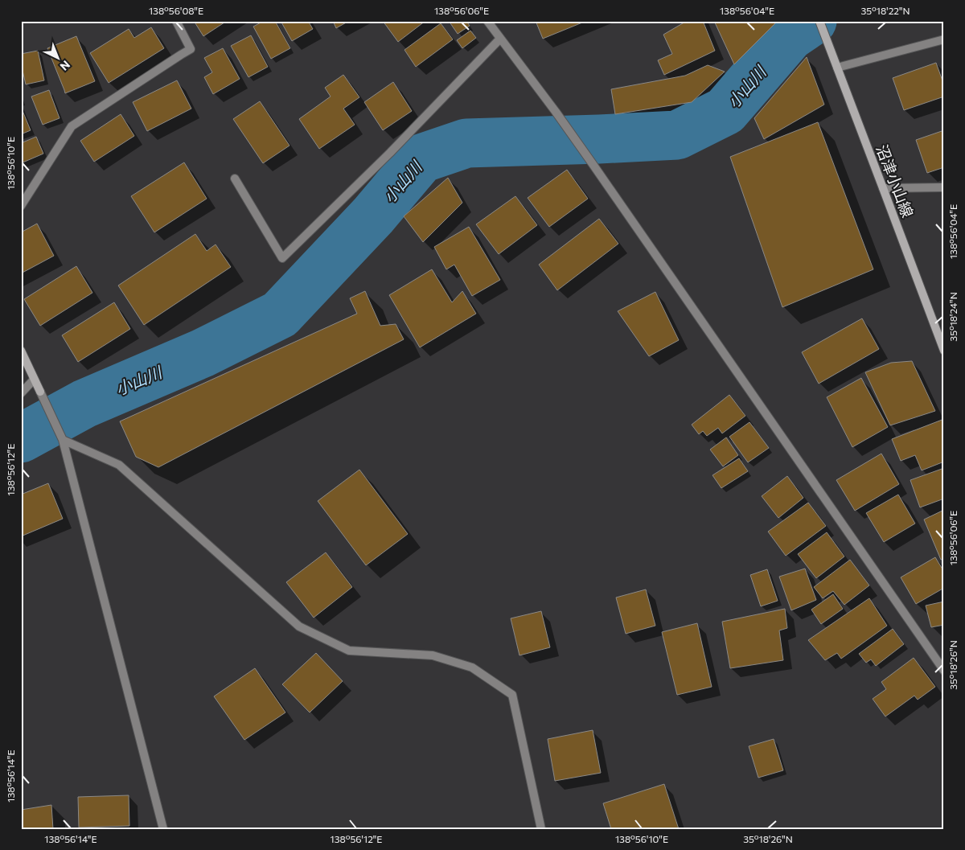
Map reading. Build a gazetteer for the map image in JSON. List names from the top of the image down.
{
  "streets": {
    "main road": ["沼津小山線"]
  },
  "water": ["小山川"],
  "north": "bottom right",
  "coordinates": [
    "138°56'08\"E",
    "138°56'06\"E",
    "138°56'04\"E",
    "35°18'22\"N",
    "138°56'10\"E",
    "35°18'24\"N",
    "138°56'12\"E",
    "35°18'26\"N",
    "138°56'14\"E"
  ]
}
